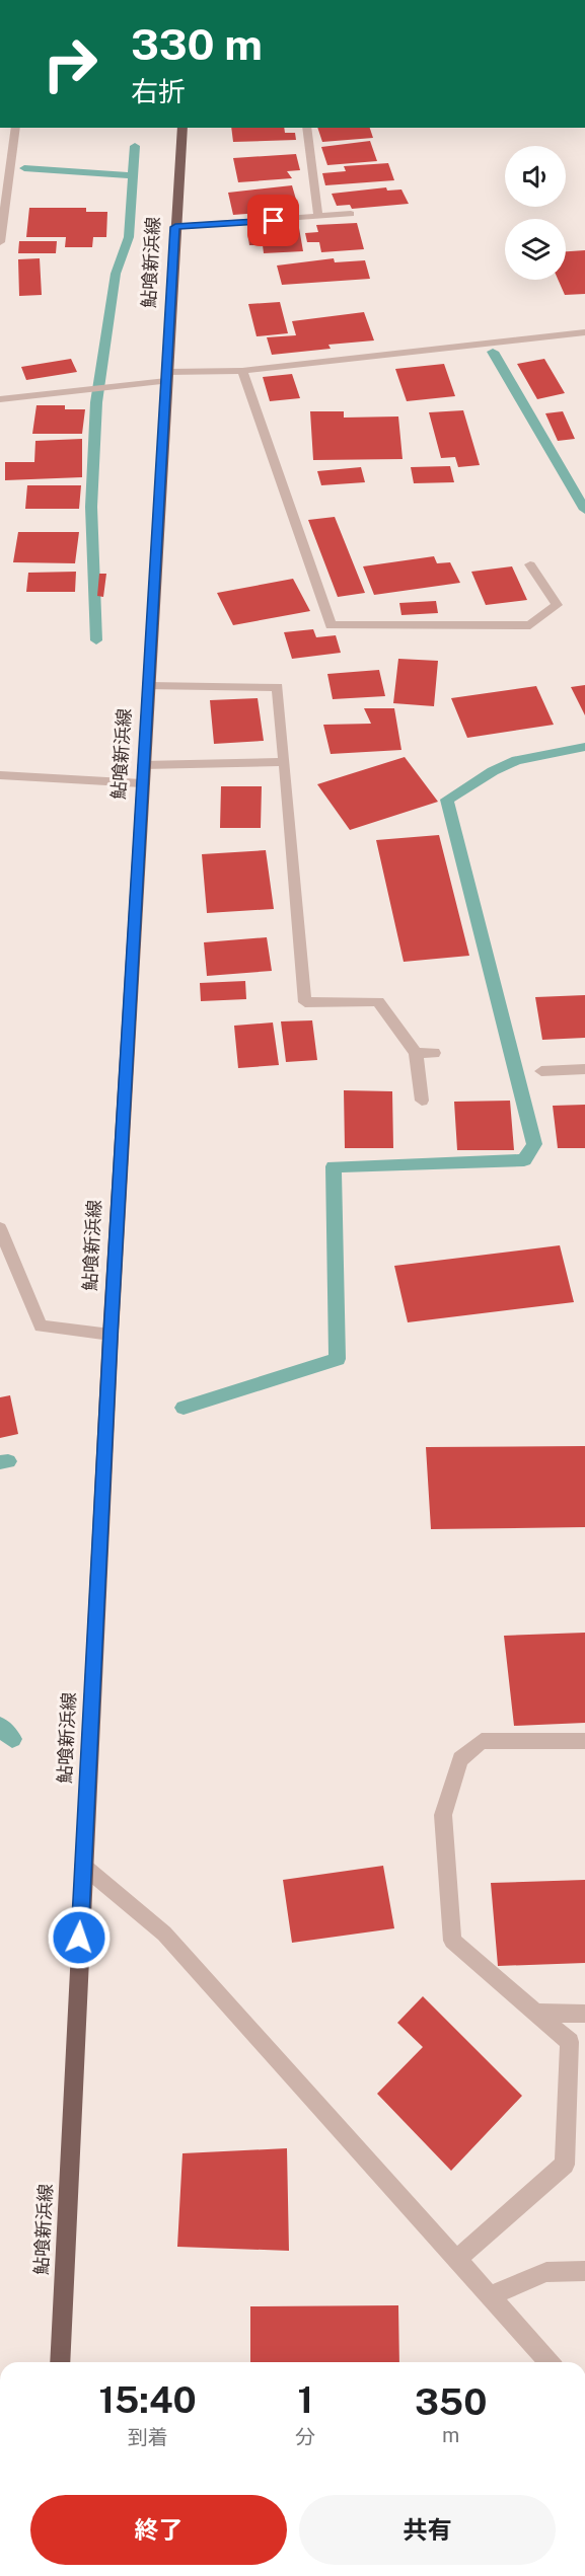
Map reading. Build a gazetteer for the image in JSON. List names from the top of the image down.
{
  "streets": {
    "main road": ["鮎喰新浜線"]
  },
  "page": {
    "turn": ["330 m", "右折"],
    "eta": [
      "15:40",
      "到着",
      "1",
      "分",
      "350",
      "m"
    ],
    "buttons": ["終了", "共有"]
  }
}
